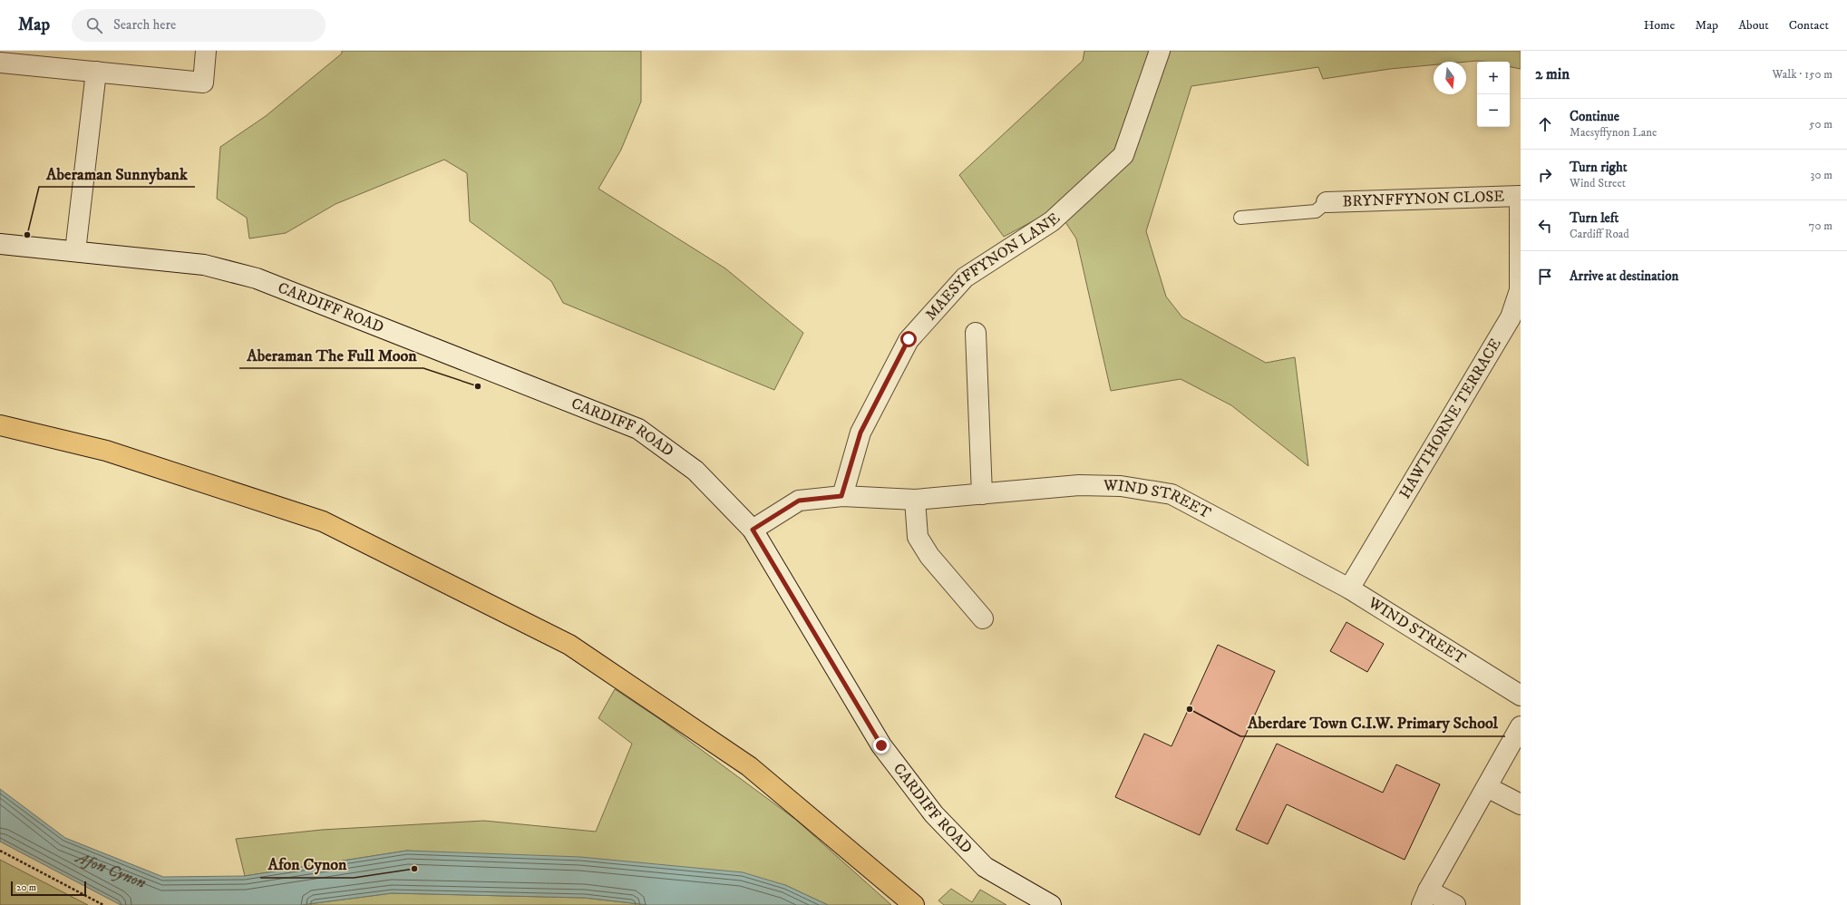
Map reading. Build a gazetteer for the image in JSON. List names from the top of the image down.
{
  "streets": {
    "street": [
      "BRYNFFYNON CLOSE",
      "MAESYFFYNON LANE",
      "CARDIFF ROAD",
      "HAWTHORNE TERRACE",
      "WIND STREET"
    ]
  },
  "crossings": [
    ["BRYNFFYNON CLOSE", "HAWTHORNE TERRACE"],
    ["MAESYFFYNON LANE", "WIND STREET"],
    ["CARDIFF ROAD", "WIND STREET"],
    ["HAWTHORNE TERRACE", "WIND STREET"]
  ],
  "water": ["Afon Cynon"],
  "places": [
    "Aberaman Sunnybank",
    "Aberaman The Full Moon",
    "Aberdare Town C.I.W. Primary School",
    "Afon Cynon"
  ],
  "scale_bar": "20 m",
  "north": "bottom",
  "page": {
    "header": "Map",
    "search": "Search here",
    "nav": [
      "Home",
      "Map",
      "About",
      "Contact"
    ],
    "heading": ["2 min", "Walk · 150 m"],
    "map_buttons": ["+", "−"],
    "list": [
      ["Continue", "Maesyffynon Lane", "50 m"],
      ["Turn right", "Wind Street", "30 m"],
      ["Turn left", "Cardiff Road", "70 m"],
      "Arrive at destination"
    ],
    "scale": "20 m"
  }
}
